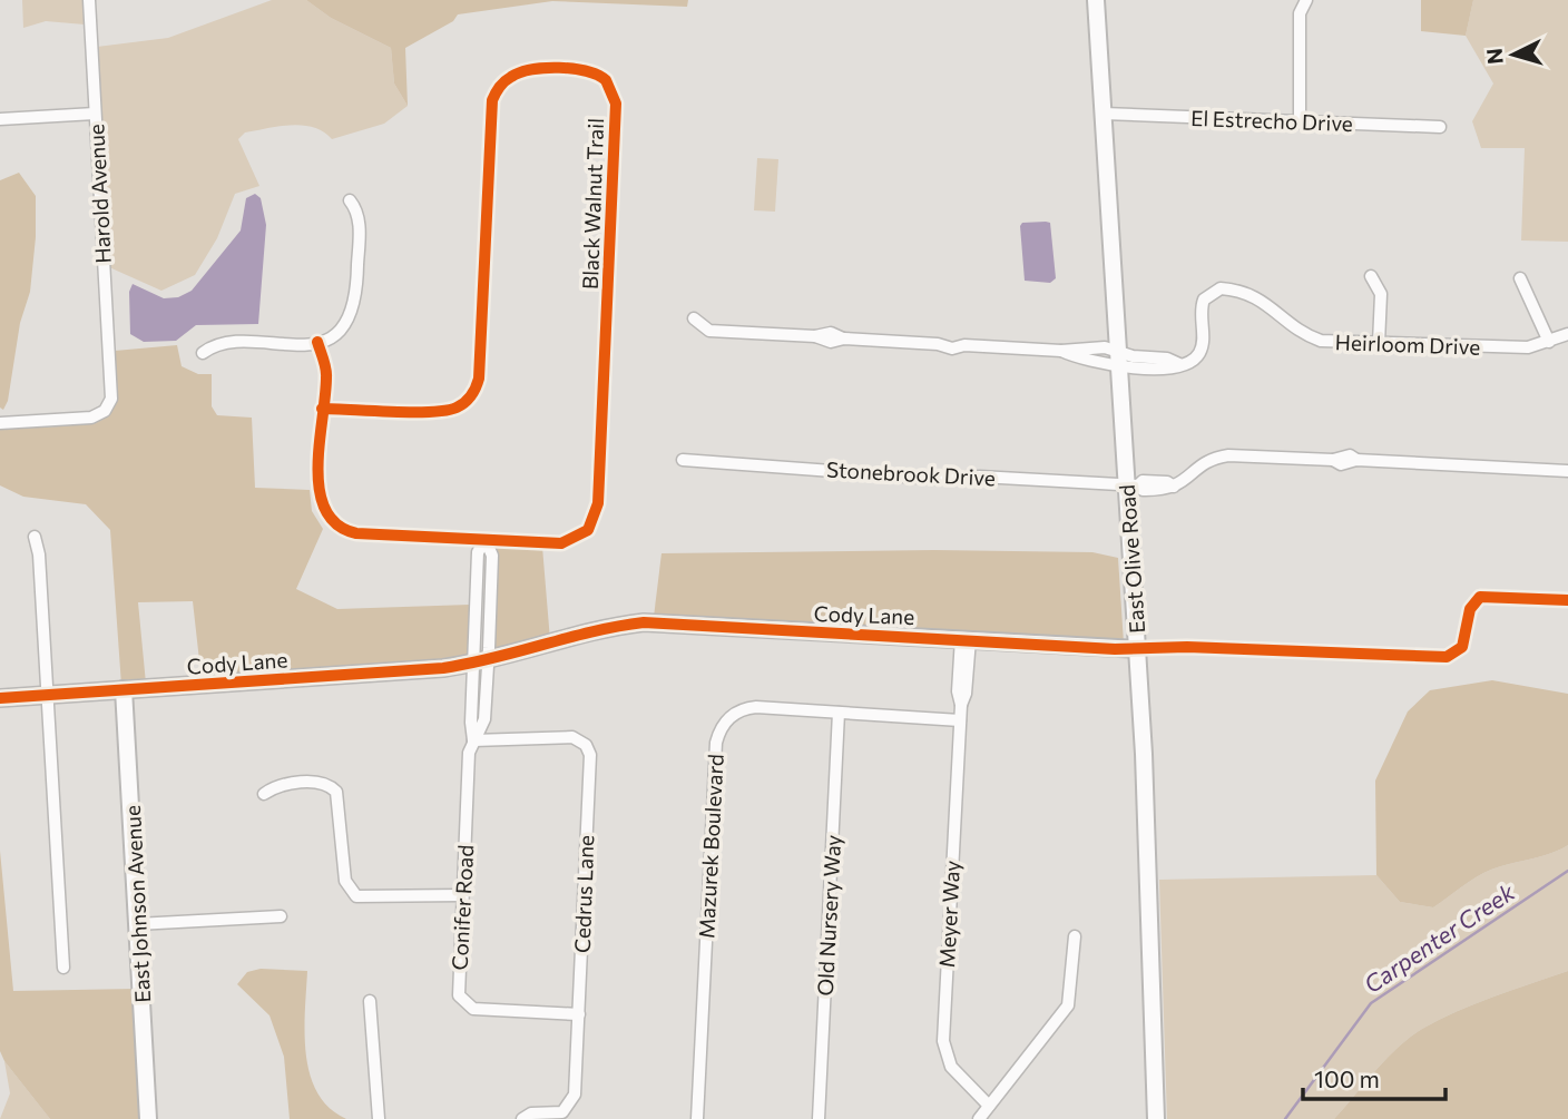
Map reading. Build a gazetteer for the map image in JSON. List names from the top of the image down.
{
  "streets": {
    "street": [
      "El Estrecho Drive",
      "Harold Avenue",
      "Black Walnut Trail",
      "Heirloom Drive",
      "Stonebrook Drive",
      "East Olive Road",
      "Cody Lane",
      "Mazurek Boulevard",
      "Cedrus Lane",
      "East Johnson Avenue",
      "Conifer Road",
      "Meyer Way",
      "Old Nursery Way"
    ]
  },
  "crossings": [
    ["El Estrecho Drive", "East Olive Road"],
    ["Black Walnut Trail", "Conifer Road"],
    ["Heirloom Drive", "East Olive Road"],
    ["Stonebrook Drive", "East Olive Road"],
    ["East Olive Road", "Cody Lane"],
    ["Cody Lane", "East Johnson Avenue"],
    ["Cody Lane", "Conifer Road"],
    ["Cody Lane", "Meyer Way"],
    ["Mazurek Boulevard", "Meyer Way"],
    ["Mazurek Boulevard", "Old Nursery Way"],
    ["Cedrus Lane", "Conifer Road"]
  ],
  "water": ["Carpenter Creek"],
  "scale_bar": "100 m",
  "north": "left"
}
